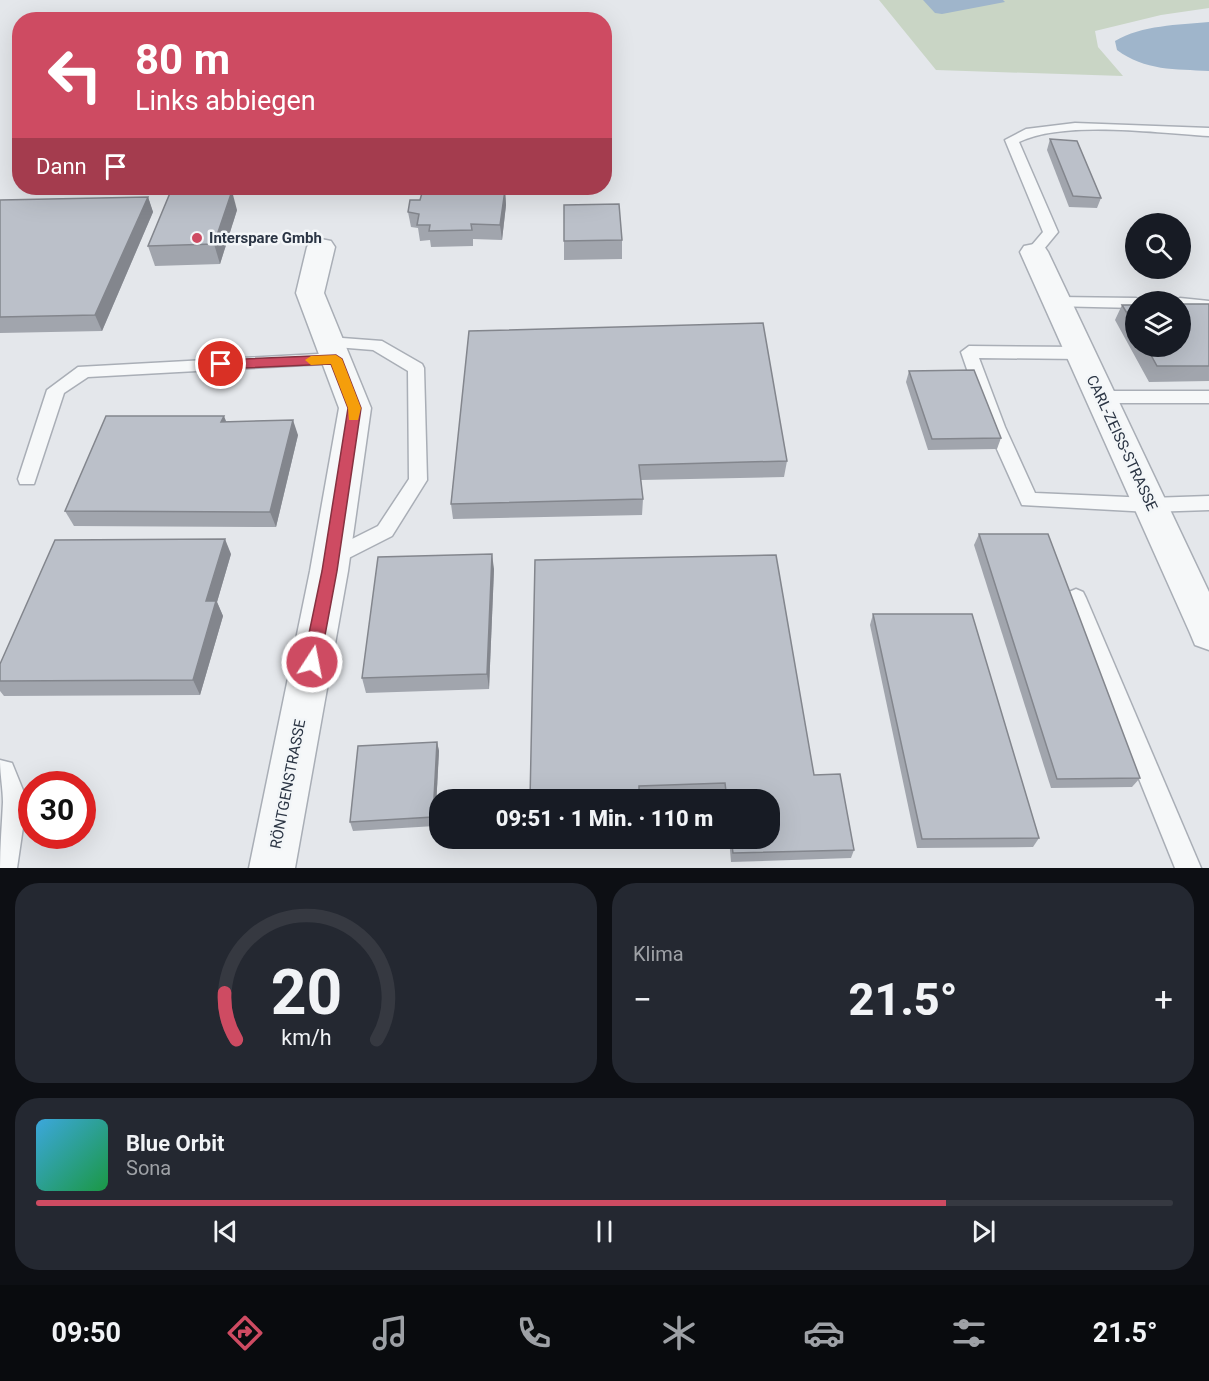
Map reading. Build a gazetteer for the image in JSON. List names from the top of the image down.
{
  "streets": {
    "street": ["CARL-ZEISS-STRASSE", "RÖNTGENSTRASSE"]
  },
  "places": ["Interspare Gmbh"],
  "page": {
    "turn": ["80 m", "Links abbiegen"],
    "then": "Dann",
    "limit": "30",
    "trip": "09:51 · 1 Min. · 110 m",
    "tile": "Klima",
    "heat": ["−", "21.5°", "+"],
    "song": ["Blue Orbit", "Sona"],
    "tabs": ["09:50", "21.5°"],
    "gauge": ["20", "km/h"]
  }
}
